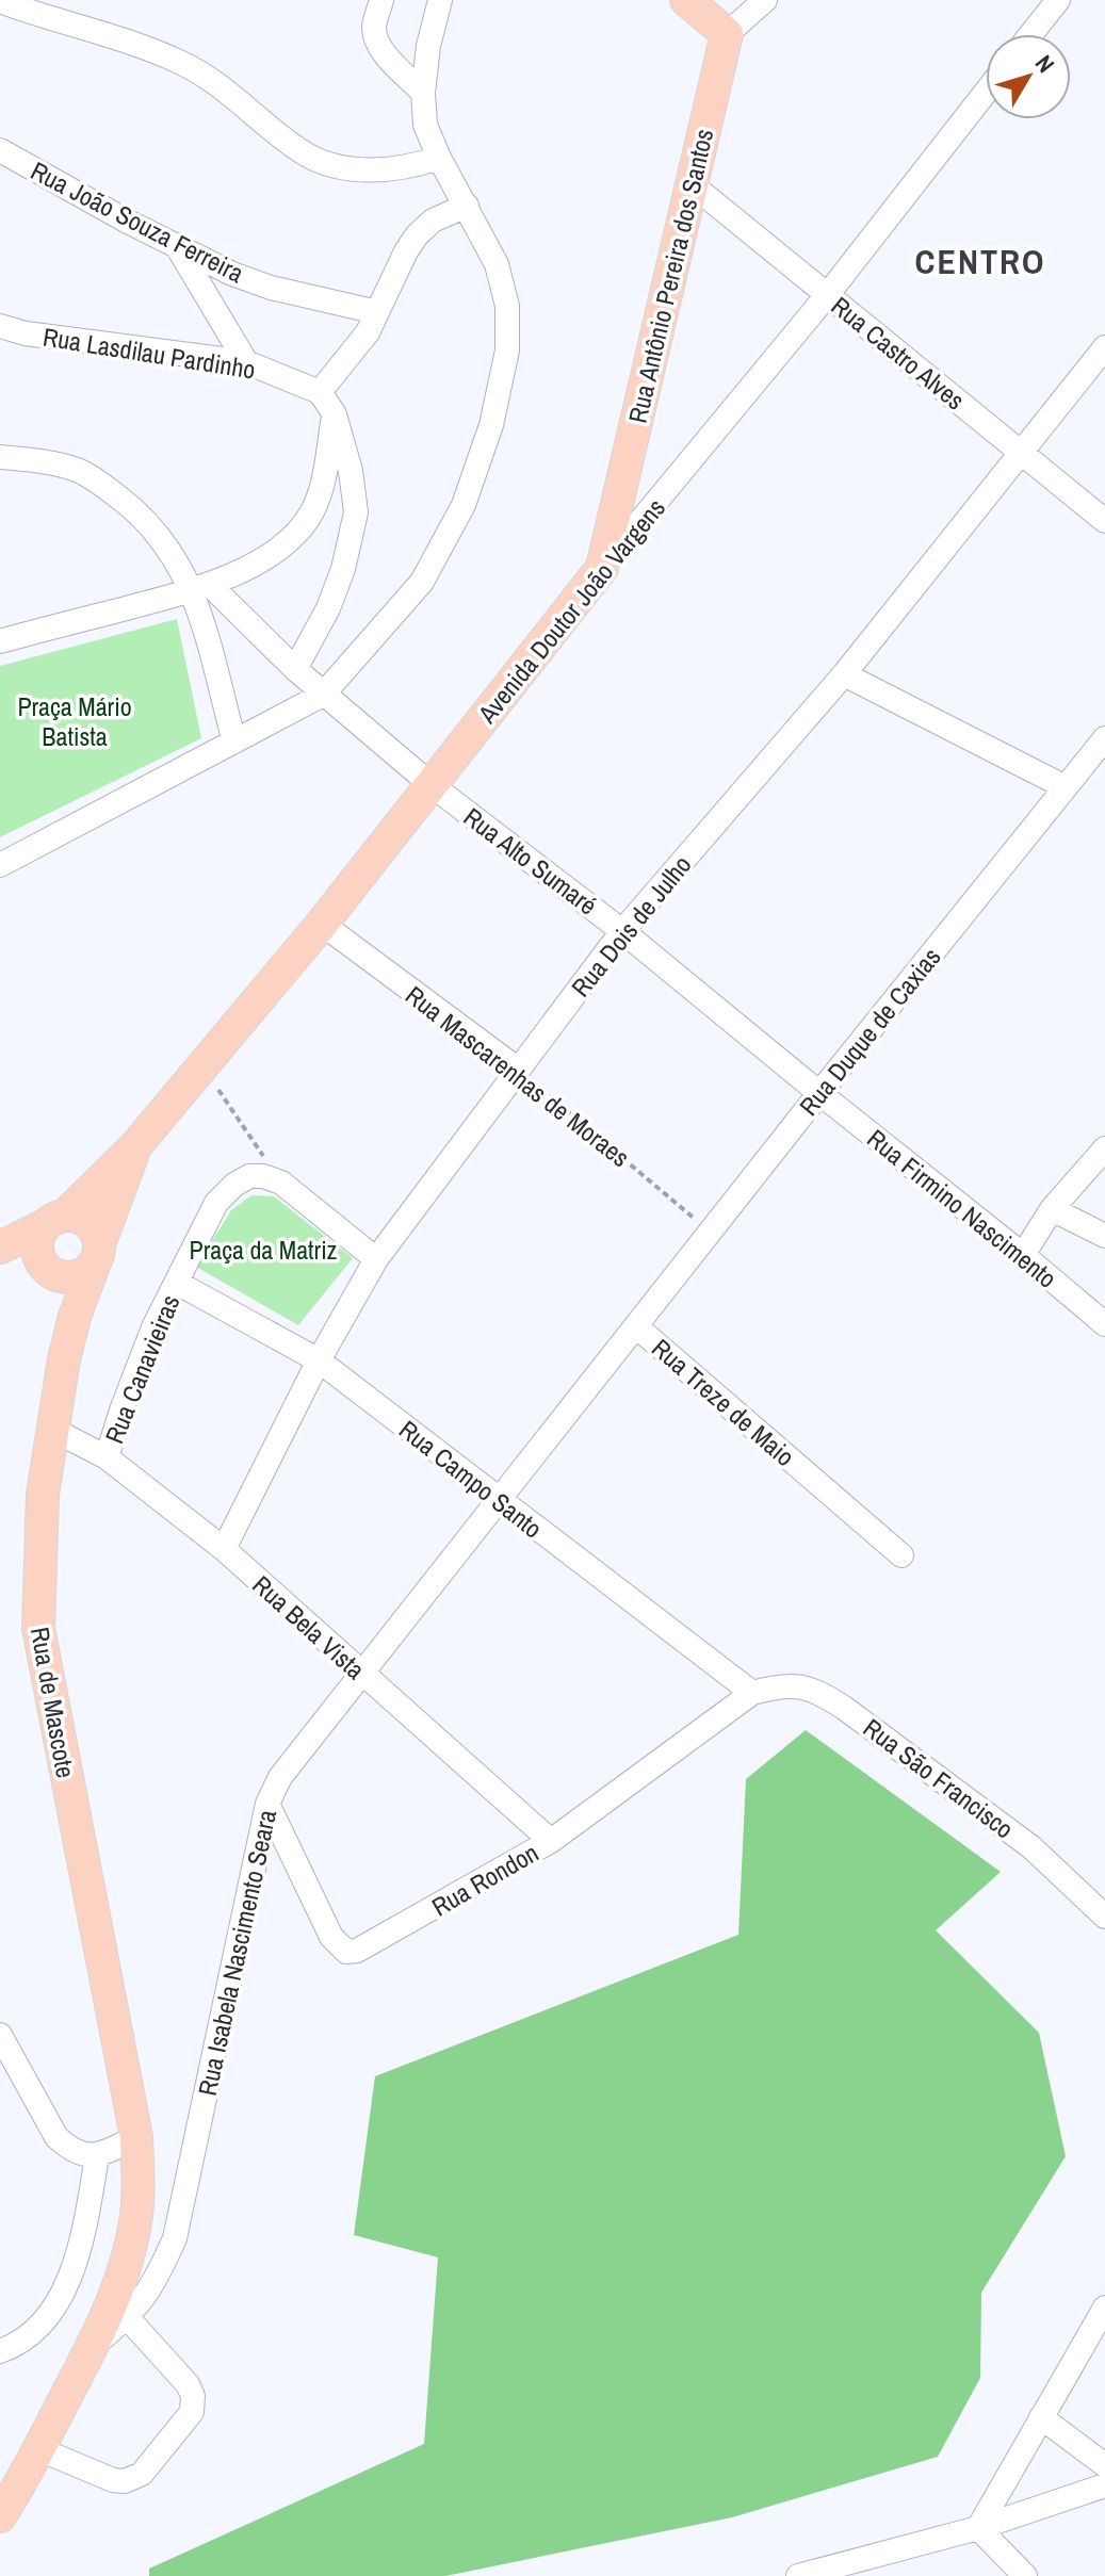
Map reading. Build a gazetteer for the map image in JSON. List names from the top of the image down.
{
  "streets": {
    "main road": ["Rua Antônio Pereira dos Santos", "Avenida Doutor João Vargens", "Rua de Mascote"],
    "street": [
      "Rua João Souza Ferreira",
      "Rua Lasdilau Pardinho",
      "Rua Castro Alves",
      "Rua Alto Sumaré",
      "Rua Dois de Julho",
      "Rua Duque de Caxias",
      "Rua Mascarenhas de Moraes",
      "Rua Firmino Nascimento",
      "Rua Canavieiras",
      "Rua Treze de Maio",
      "Rua Campo Santo",
      "Rua Bela Vista",
      "Rua São Francisco",
      "Rua Rondon",
      "Rua Isabela Nascimento Seara"
    ]
  },
  "crossings": [
    ["Rua Antônio Pereira dos Santos", "Rua Castro Alves"],
    ["Rua Antônio Pereira dos Santos", "Avenida Doutor João Vargens"],
    ["Rua Castro Alves", "Avenida Doutor João Vargens"],
    ["Rua Castro Alves", "Rua Dois de Julho"],
    ["Avenida Doutor João Vargens", "Rua Alto Sumaré"],
    ["Avenida Doutor João Vargens", "Rua Mascarenhas de Moraes"],
    ["Avenida Doutor João Vargens", "Rua de Mascote"],
    ["Rua Alto Sumaré", "Rua Dois de Julho"],
    ["Rua Alto Sumaré", "Rua Duque de Caxias"],
    ["Rua Alto Sumaré", "Rua Firmino Nascimento"],
    ["Rua Dois de Julho", "Rua Mascarenhas de Moraes"],
    ["Rua Dois de Julho", "Rua Campo Santo"],
    ["Rua Dois de Julho", "Rua Bela Vista"],
    ["Rua Duque de Caxias", "Rua Mascarenhas de Moraes"],
    ["Rua Duque de Caxias", "Rua Firmino Nascimento"],
    ["Rua Duque de Caxias", "Rua Treze de Maio"],
    ["Rua Canavieiras", "Rua Campo Santo"],
    ["Rua Canavieiras", "Rua Bela Vista"],
    ["Rua Treze de Maio", "Rua Campo Santo"],
    ["Rua Treze de Maio", "Rua Isabela Nascimento Seara"],
    ["Rua Campo Santo", "Rua São Francisco"],
    ["Rua Campo Santo", "Rua Rondon"],
    ["Rua Campo Santo", "Rua Isabela Nascimento Seara"],
    ["Rua Bela Vista", "Rua de Mascote"],
    ["Rua Bela Vista", "Rua Rondon"],
    ["Rua Bela Vista", "Rua Isabela Nascimento Seara"],
    ["Rua de Mascote", "Rua Isabela Nascimento Seara"],
    ["Rua São Francisco", "Rua Rondon"],
    ["Rua Rondon", "Rua Isabela Nascimento Seara"]
  ],
  "districts": ["CENTRO"],
  "parks": ["Praça Mário Batista", "Praça da Matriz"],
  "north": "top right"
}
